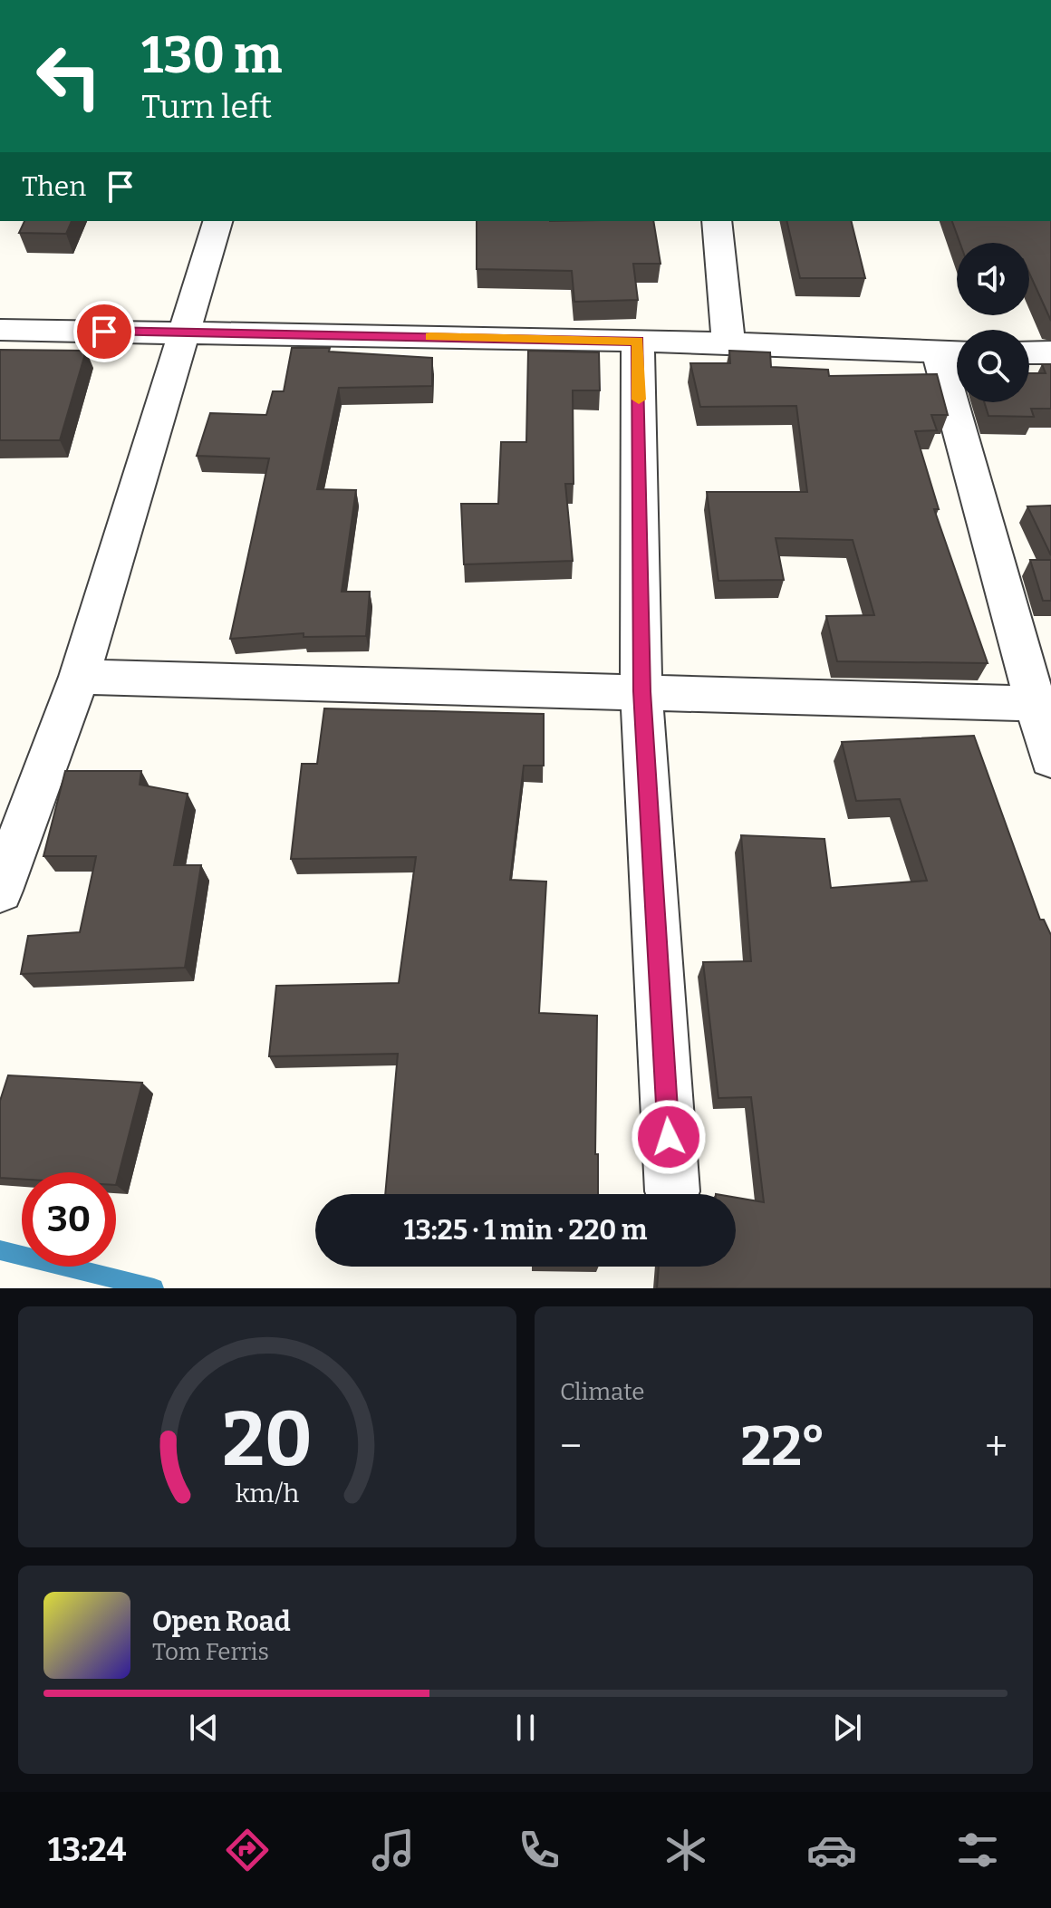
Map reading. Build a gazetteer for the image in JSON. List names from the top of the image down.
{
  "page": {
    "turn": ["130 m", "Turn left"],
    "then": "Then",
    "limit": "30",
    "trip": "13:25 · 1 min · 220 m",
    "tile": "Climate",
    "heat": ["−", "22°", "+"],
    "song": ["Open Road", "Tom Ferris"],
    "tabs": "13:24",
    "gauge": ["20", "km/h"]
  }
}
